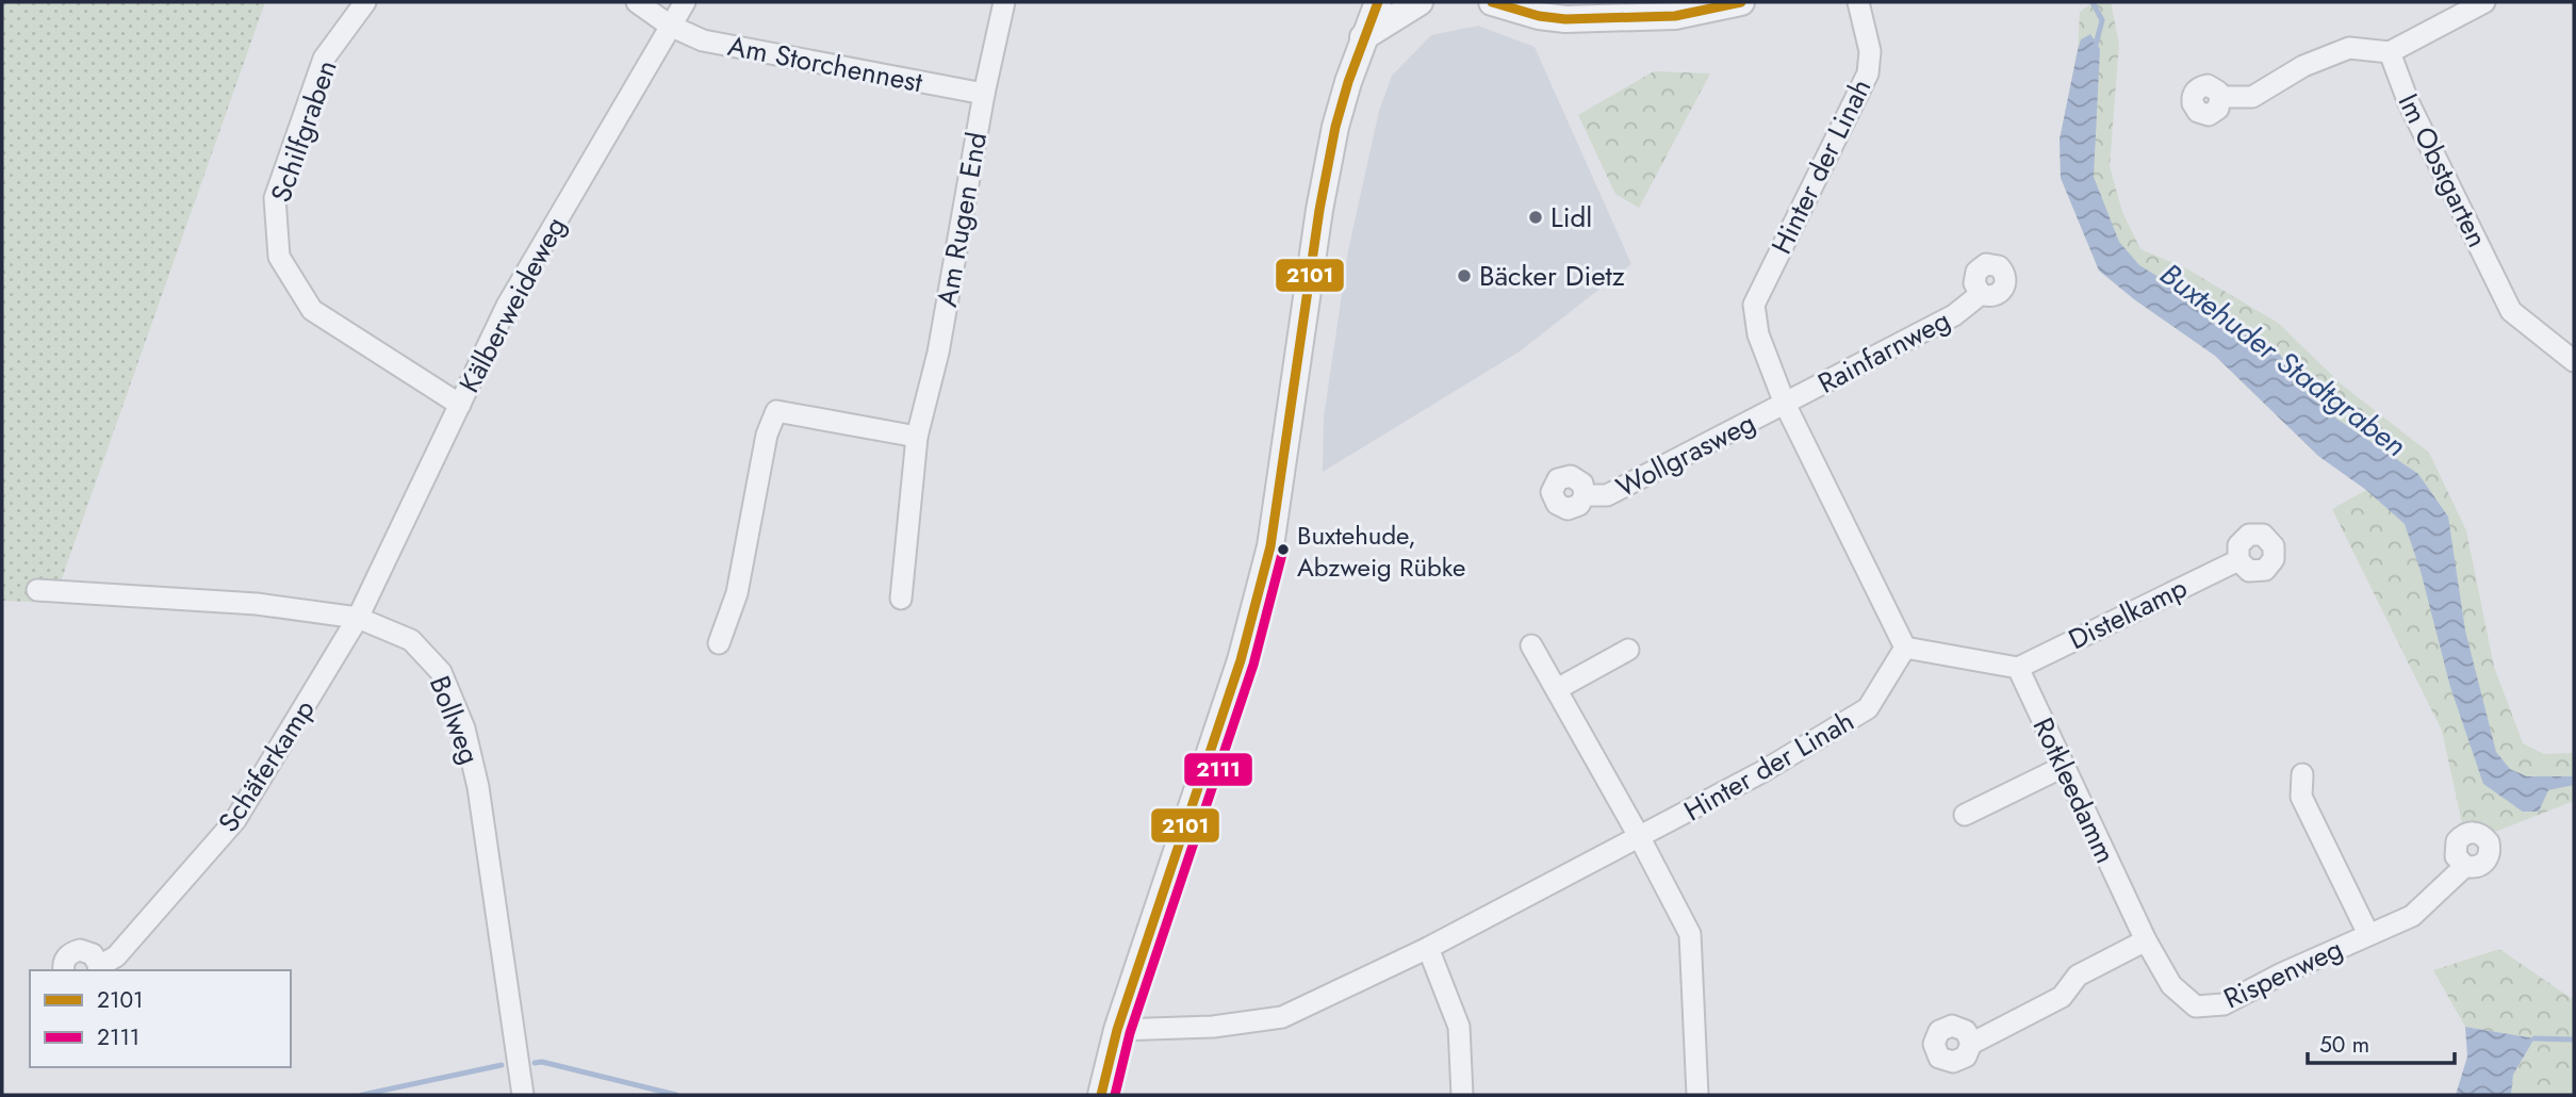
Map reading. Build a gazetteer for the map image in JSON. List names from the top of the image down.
{
  "streets": {
    "street": [
      "Am Storchennest",
      "Schilfgraben",
      "Hinter der Linah",
      "Im Obstgarten",
      "Am Rugen End",
      "Kälberweideweg",
      "Rainfarnweg",
      "Wollgrasweg",
      "Distelkamp",
      "Bollweg",
      "Schäferkamp",
      "Rotkleedamm",
      "Rispenweg"
    ]
  },
  "crossings": [
    ["Am Storchennest", "Am Rugen End"],
    ["Am Storchennest", "Kälberweideweg"],
    ["Schilfgraben", "Kälberweideweg"],
    ["Hinter der Linah", "Rainfarnweg"],
    ["Hinter der Linah", "Wollgrasweg"],
    ["Kälberweideweg", "Bollweg"],
    ["Kälberweideweg", "Schäferkamp"],
    ["Rainfarnweg", "Wollgrasweg"],
    ["Distelkamp", "Rotkleedamm"],
    ["Bollweg", "Schäferkamp"],
    ["Rotkleedamm", "Rispenweg"]
  ],
  "water": ["Buxtehuder Stadtgraben"],
  "places": ["Lidl", "Bäcker Dietz", "Buxtehude, Abzweig Rübke"],
  "lines": ["transit line 2101", "transit line 2111"],
  "legend": ["2101", "2111"],
  "scale_bar": "50 m"
}
